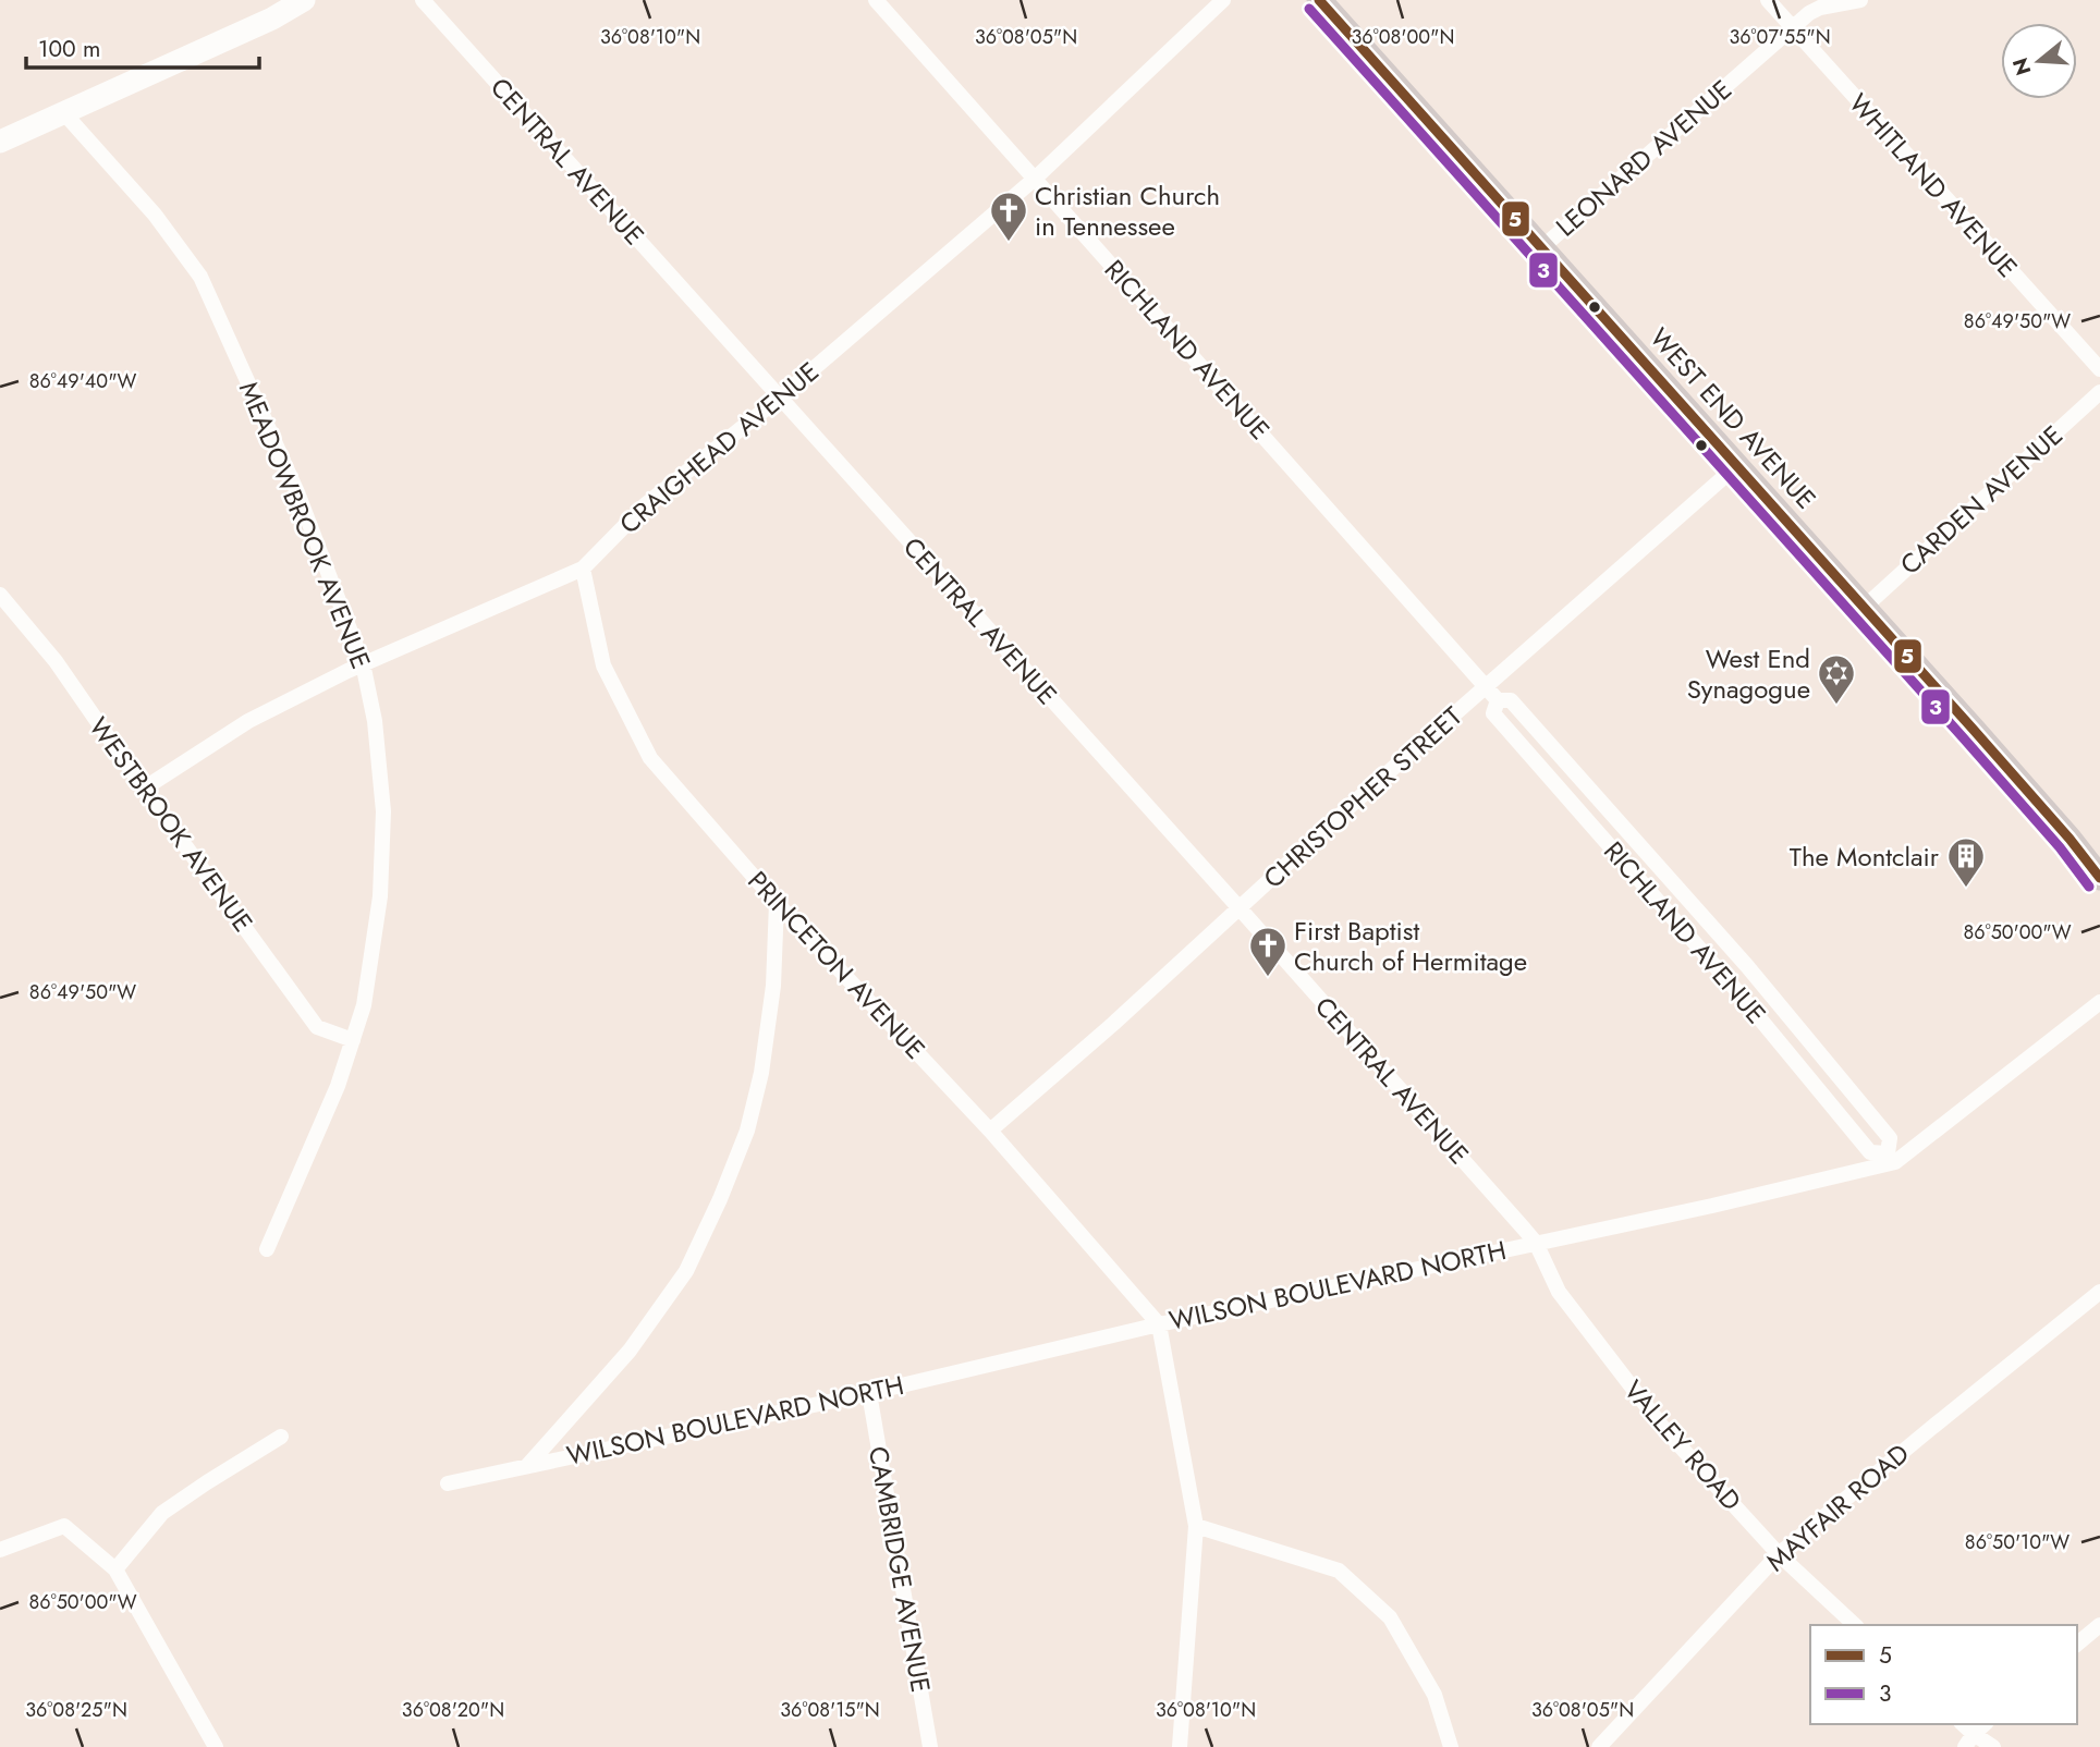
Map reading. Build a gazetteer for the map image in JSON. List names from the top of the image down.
{
  "streets": {
    "main road": ["WEST END AVENUE"],
    "street": [
      "LEONARD AVENUE",
      "CENTRAL AVENUE",
      "WHITLAND AVENUE",
      "RICHLAND AVENUE",
      "CRAIGHEAD AVENUE",
      "CARDEN AVENUE",
      "MEADOWBROOK AVENUE",
      "CHRISTOPHER STREET",
      "WESTBROOK AVENUE",
      "PRINCETON AVENUE",
      "WILSON BOULEVARD NORTH",
      "VALLEY ROAD",
      "MAYFAIR ROAD",
      "CAMBRIDGE AVENUE"
    ]
  },
  "crossings": [
    ["LEONARD AVENUE", "WHITLAND AVENUE"],
    ["LEONARD AVENUE", "WEST END AVENUE"],
    ["CENTRAL AVENUE", "CRAIGHEAD AVENUE"],
    ["CENTRAL AVENUE", "CHRISTOPHER STREET"],
    ["CENTRAL AVENUE", "WILSON BOULEVARD NORTH"],
    ["CENTRAL AVENUE", "VALLEY ROAD"],
    ["RICHLAND AVENUE", "CRAIGHEAD AVENUE"],
    ["RICHLAND AVENUE", "CHRISTOPHER STREET"],
    ["RICHLAND AVENUE", "WILSON BOULEVARD NORTH"],
    ["WEST END AVENUE", "CARDEN AVENUE"],
    ["WEST END AVENUE", "CHRISTOPHER STREET"],
    ["CRAIGHEAD AVENUE", "MEADOWBROOK AVENUE"],
    ["CRAIGHEAD AVENUE", "WESTBROOK AVENUE"],
    ["CRAIGHEAD AVENUE", "PRINCETON AVENUE"],
    ["MEADOWBROOK AVENUE", "WESTBROOK AVENUE"],
    ["CHRISTOPHER STREET", "PRINCETON AVENUE"],
    ["PRINCETON AVENUE", "WILSON BOULEVARD NORTH"],
    ["WILSON BOULEVARD NORTH", "VALLEY ROAD"],
    ["WILSON BOULEVARD NORTH", "CAMBRIDGE AVENUE"],
    ["VALLEY ROAD", "MAYFAIR ROAD"]
  ],
  "places": {
    "church": ["Christian Church in Tennessee", "First Baptist Church of Hermitage"],
    "synagogue": ["West End Synagogue"],
    "building": ["The Montclair"]
  },
  "lines": ["transit line 5", "transit line 3"],
  "legend": ["5", "3"],
  "scale_bar": "100 m",
  "north": "left",
  "coordinates": [
    "36°08'10\"N",
    "36°08'05\"N",
    "36°08'00\"N",
    "36°07'55\"N",
    "86°49'50\"W",
    "86°49'40\"W",
    "86°50'00\"W",
    "86°50'10\"W",
    "36°08'25\"N",
    "36°08'20\"N",
    "36°08'15\"N"
  ]
}
